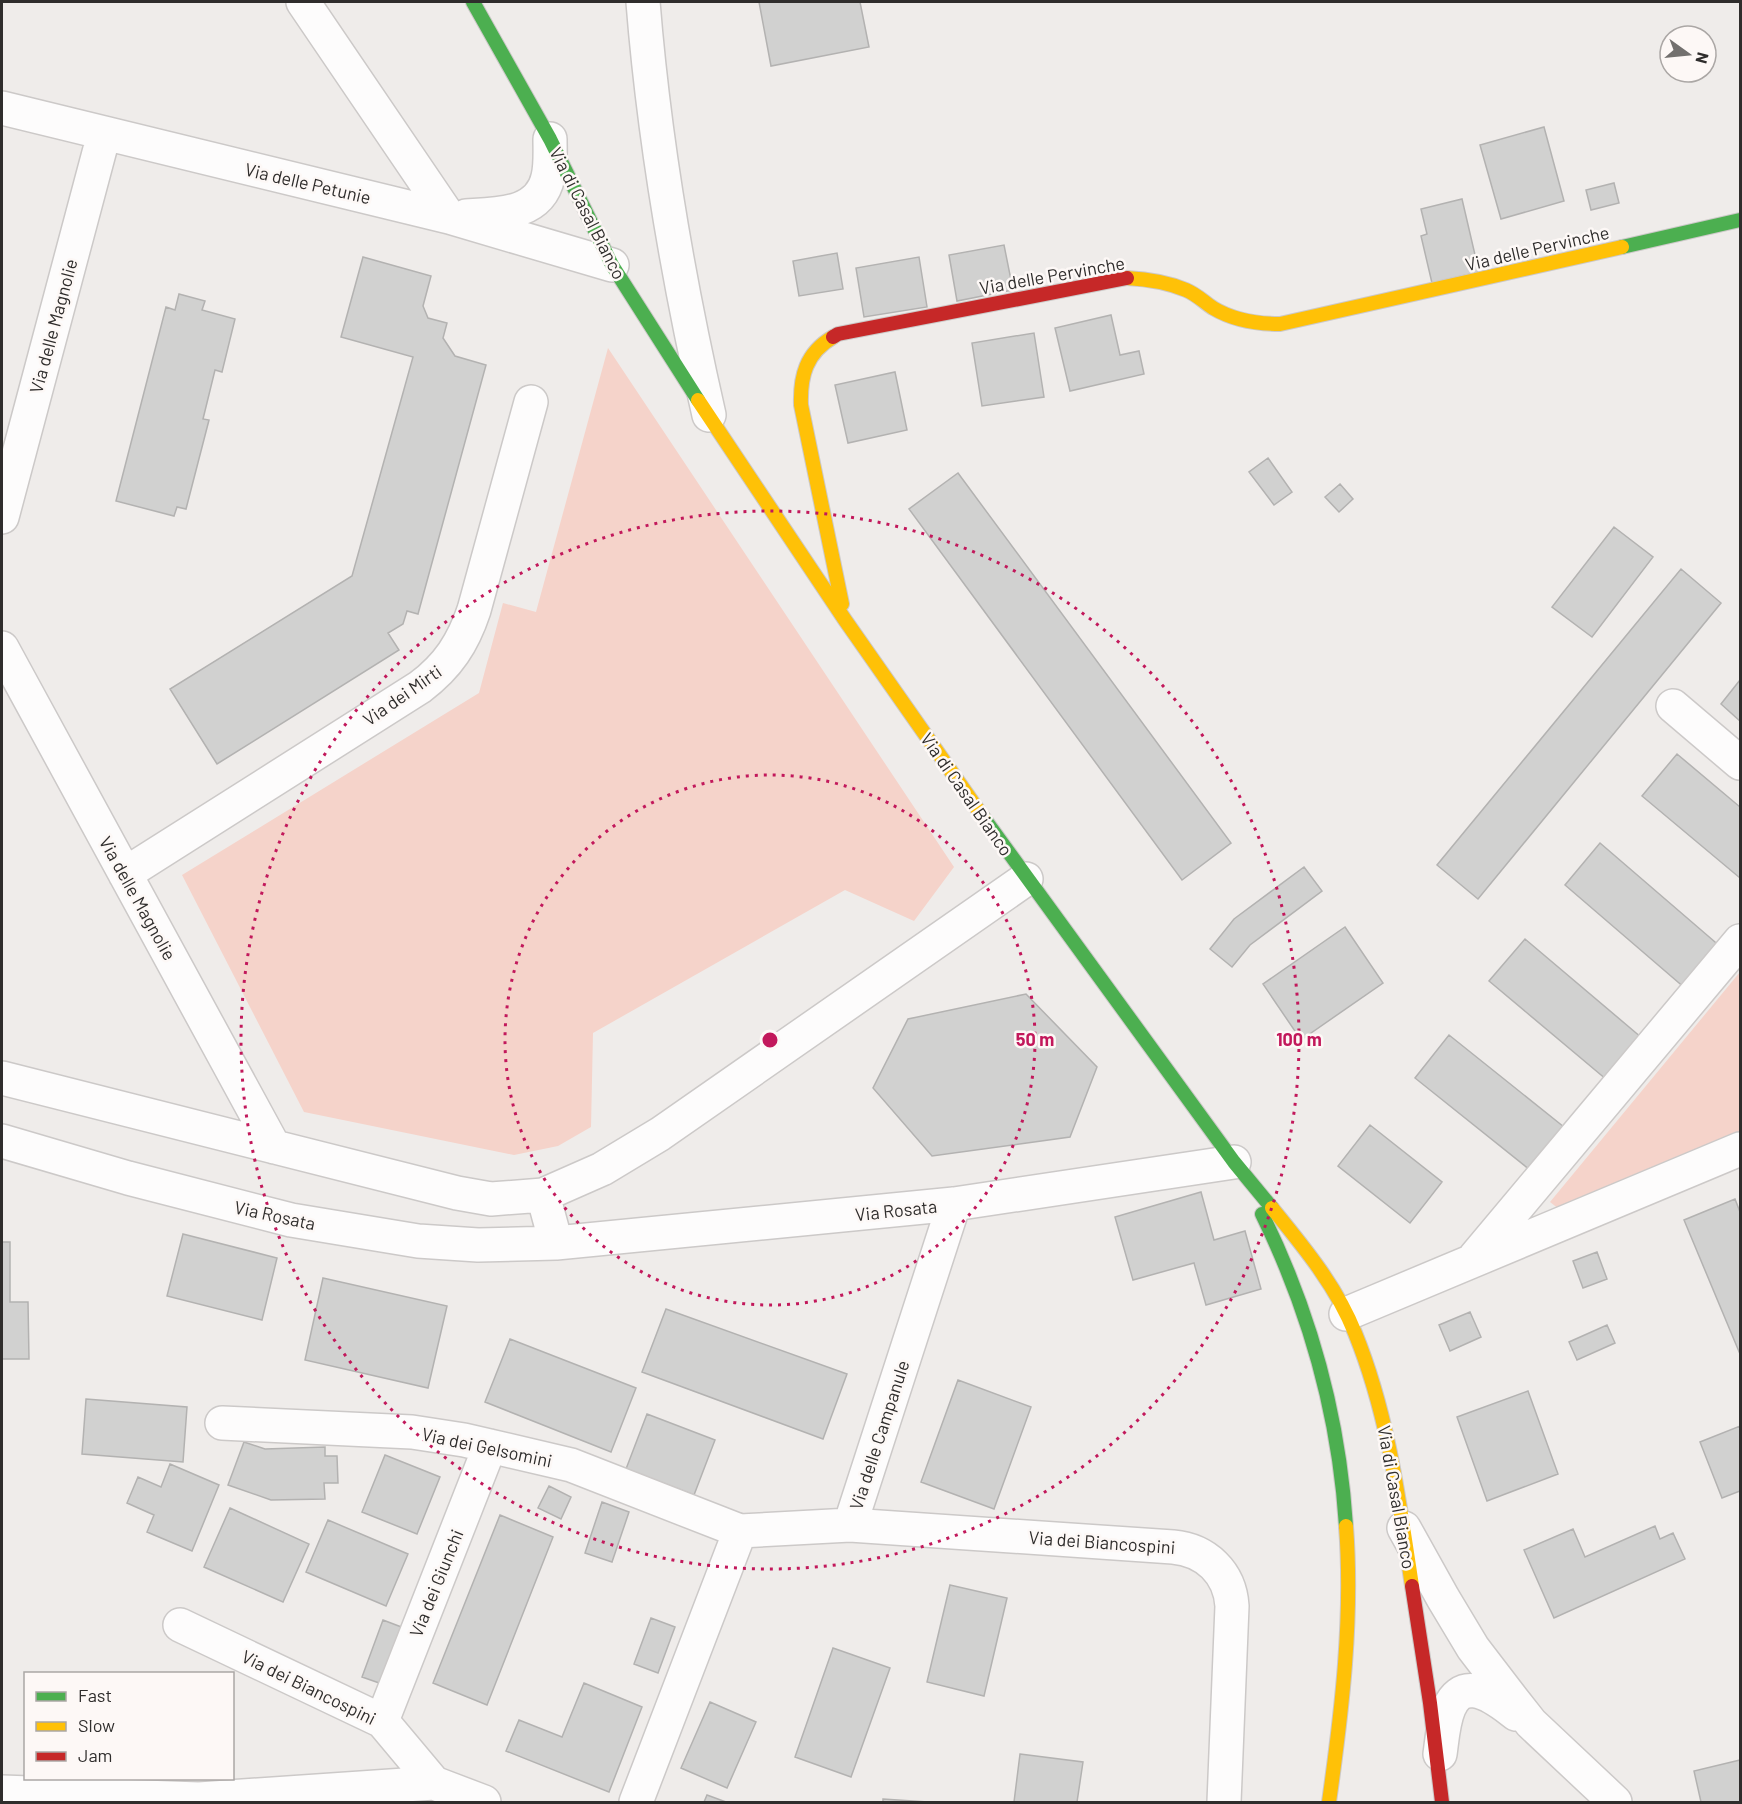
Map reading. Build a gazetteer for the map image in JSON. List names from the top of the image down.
{
  "streets": {
    "main road": ["Via di Casal Bianco", "Via delle Pervinche"],
    "street": [
      "Via delle Petunie",
      "Via delle Magnolie",
      "Via dei Mirti",
      "Via Rosata",
      "Via delle Campanule",
      "Via dei Gelsomini",
      "Via dei Biancospini",
      "Via dei Giunchi"
    ]
  },
  "crossings": [
    ["Via delle Petunie", "Via di Casal Bianco"],
    ["Via delle Petunie", "Via delle Magnolie"],
    ["Via di Casal Bianco", "Via delle Pervinche"],
    ["Via di Casal Bianco", "Via Rosata"],
    ["Via delle Magnolie", "Via dei Mirti"],
    ["Via Rosata", "Via delle Campanule"],
    ["Via delle Campanule", "Via dei Gelsomini"],
    ["Via delle Campanule", "Via dei Biancospini"],
    ["Via dei Gelsomini", "Via dei Giunchi"],
    ["Via dei Biancospini", "Via dei Giunchi"]
  ],
  "legend": ["Fast", "Slow", "Jam"],
  "north": "right",
  "rings": ["50 m", "100 m"]
}
